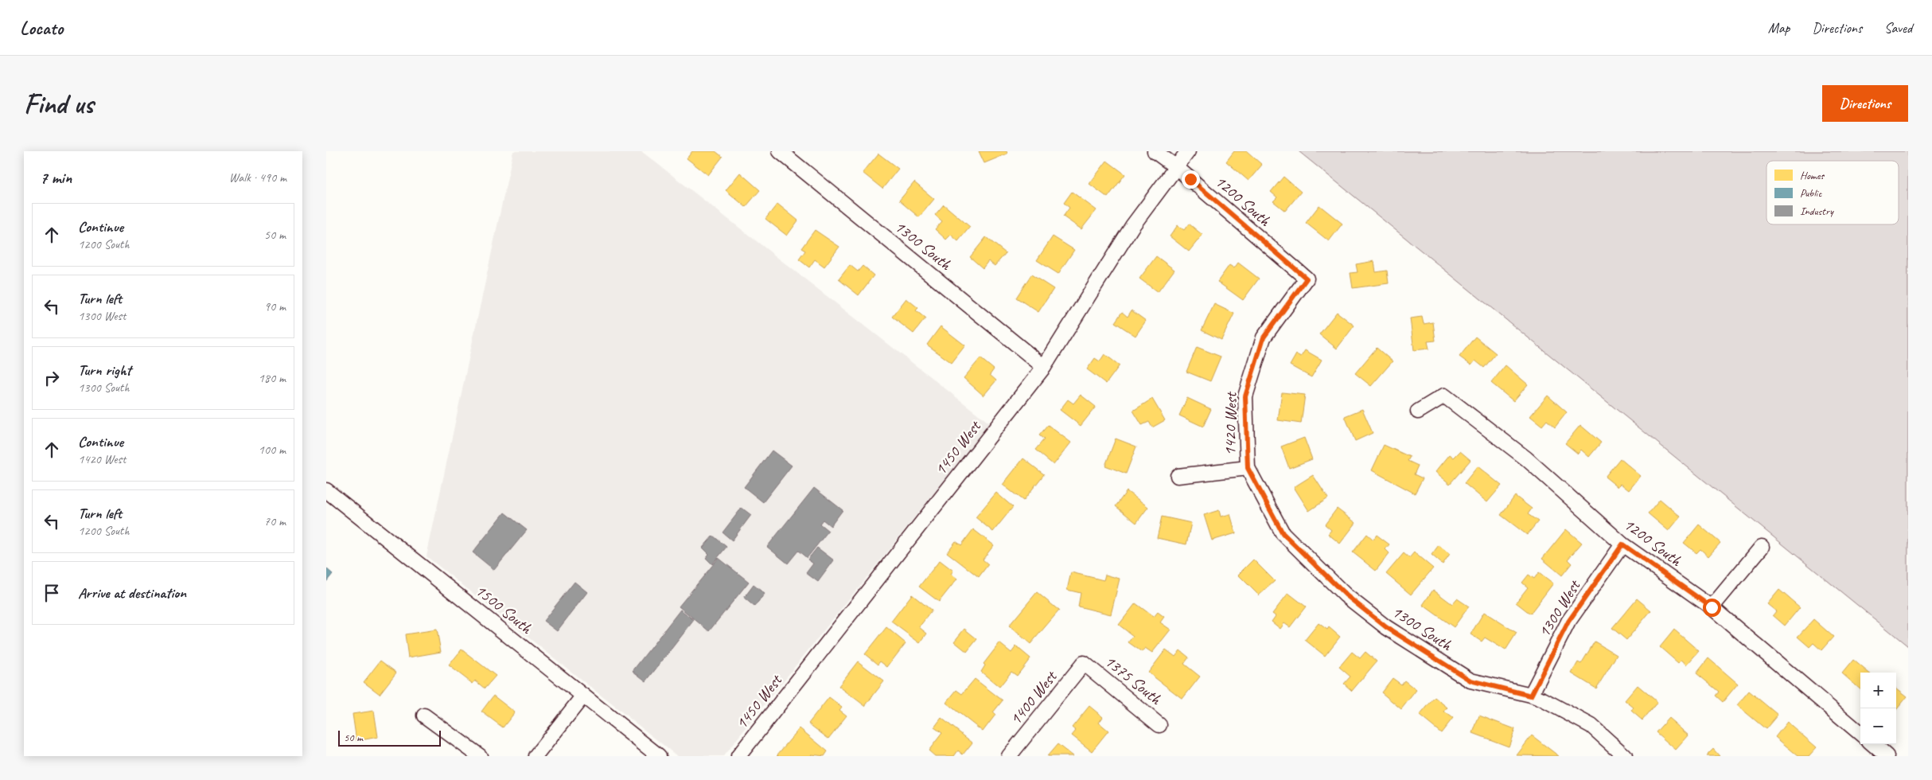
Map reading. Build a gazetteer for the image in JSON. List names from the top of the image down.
{
  "streets": {
    "street": [
      "1200 South",
      "1300 South",
      "1420 West",
      "1450 West",
      "1500 South",
      "1300 West",
      "1375 South",
      "1400 West"
    ]
  },
  "crossings": [
    ["1200 South", "1420 West"],
    ["1200 South", "1450 West"],
    ["1200 South", "1300 West"],
    ["1300 South", "1420 West"],
    ["1300 South", "1450 West"],
    ["1300 South", "1300 West"],
    ["1375 South", "1400 West"]
  ],
  "legend": ["Homes", "Public", "Industry"],
  "scale_bar": "50 m",
  "page": {
    "header": "Locato",
    "nav": ["Map", "Directions", "Saved"],
    "buttons": "Directions",
    "title": "Find us",
    "heading": ["7 min", "Walk · 490 m"],
    "list": [
      ["Continue", "1200 South", "50 m"],
      ["Turn left", "1300 West", "90 m"],
      ["Turn right", "1300 South", "180 m"],
      ["Continue", "1420 West", "100 m"],
      ["Turn left", "1200 South", "70 m"],
      "Arrive at destination"
    ],
    "map_buttons": ["+", "−"],
    "scale": "50 m"
  }
}
